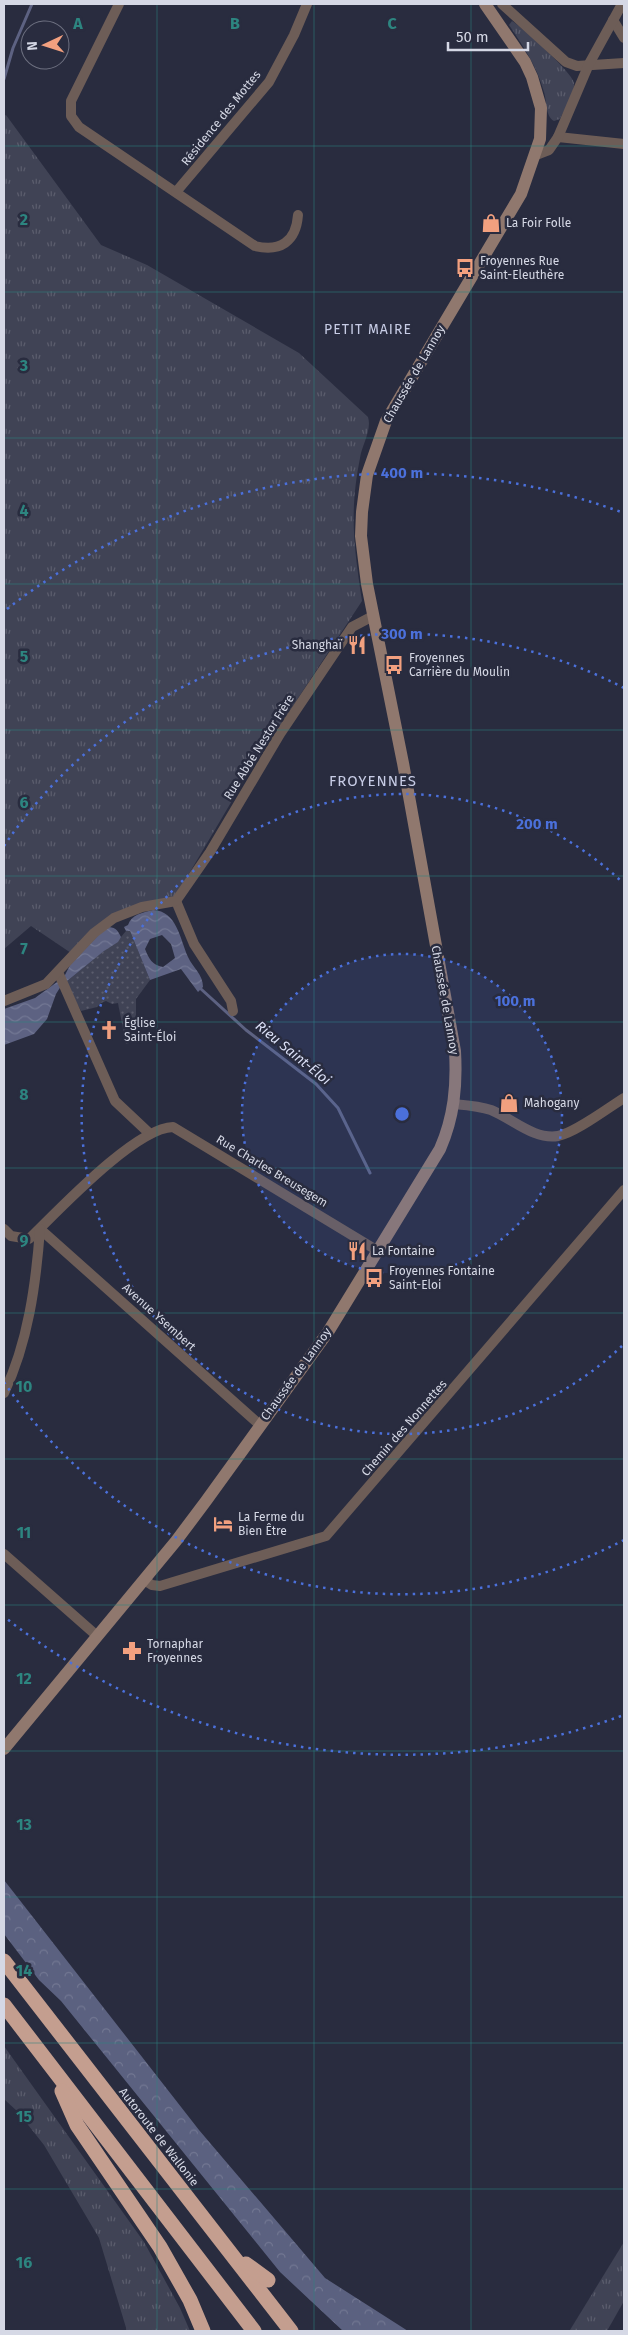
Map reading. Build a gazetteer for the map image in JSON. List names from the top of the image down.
{
  "streets": {
    "highway": ["Autoroute de Wallonie"],
    "main road": ["Chaussée de Lannoy"],
    "street": [
      "Résidence des Mottes",
      "Rue Abbé Nestor Frère",
      "Rue Charles Breusegem",
      "Avenue Ysembert",
      "Chemin des Nonnettes"
    ]
  },
  "crossings": [
    ["Chaussée de Lannoy", "Rue Abbé Nestor Frère"],
    ["Chaussée de Lannoy", "Rue Charles Breusegem"],
    ["Chaussée de Lannoy", "Avenue Ysembert"],
    ["Chaussée de Lannoy", "Chemin des Nonnettes"]
  ],
  "districts": ["PETIT MAIRE", "FROYENNES"],
  "water": ["Rieu Saint-Éloi"],
  "places": {
    "shop": ["La Foir Folle", "Mahogany"],
    "bus stop": ["Froyennes Rue Saint-Eleuthère", "Froyennes Carrière du Moulin", "Froyennes Fontaine Saint-Eloi"],
    "restaurant": ["Shanghaï", "La Fontaine"],
    "church": ["Église Saint-Éloi"],
    "hotel": ["La Ferme du Bien Être"],
    "pharmacy": ["Tornaphar Froyennes"]
  },
  "scale_bar": "50 m",
  "north": "left",
  "grid": {
    "columns": ["A", "B", "C"],
    "rows": [
      "2",
      "3",
      "4",
      "5",
      "6",
      "7",
      "8",
      "9",
      "10",
      "11",
      "12",
      "13",
      "14",
      "15",
      "16"
    ]
  },
  "rings": [
    "400 m",
    "300 m",
    "200 m",
    "100 m"
  ]
}
